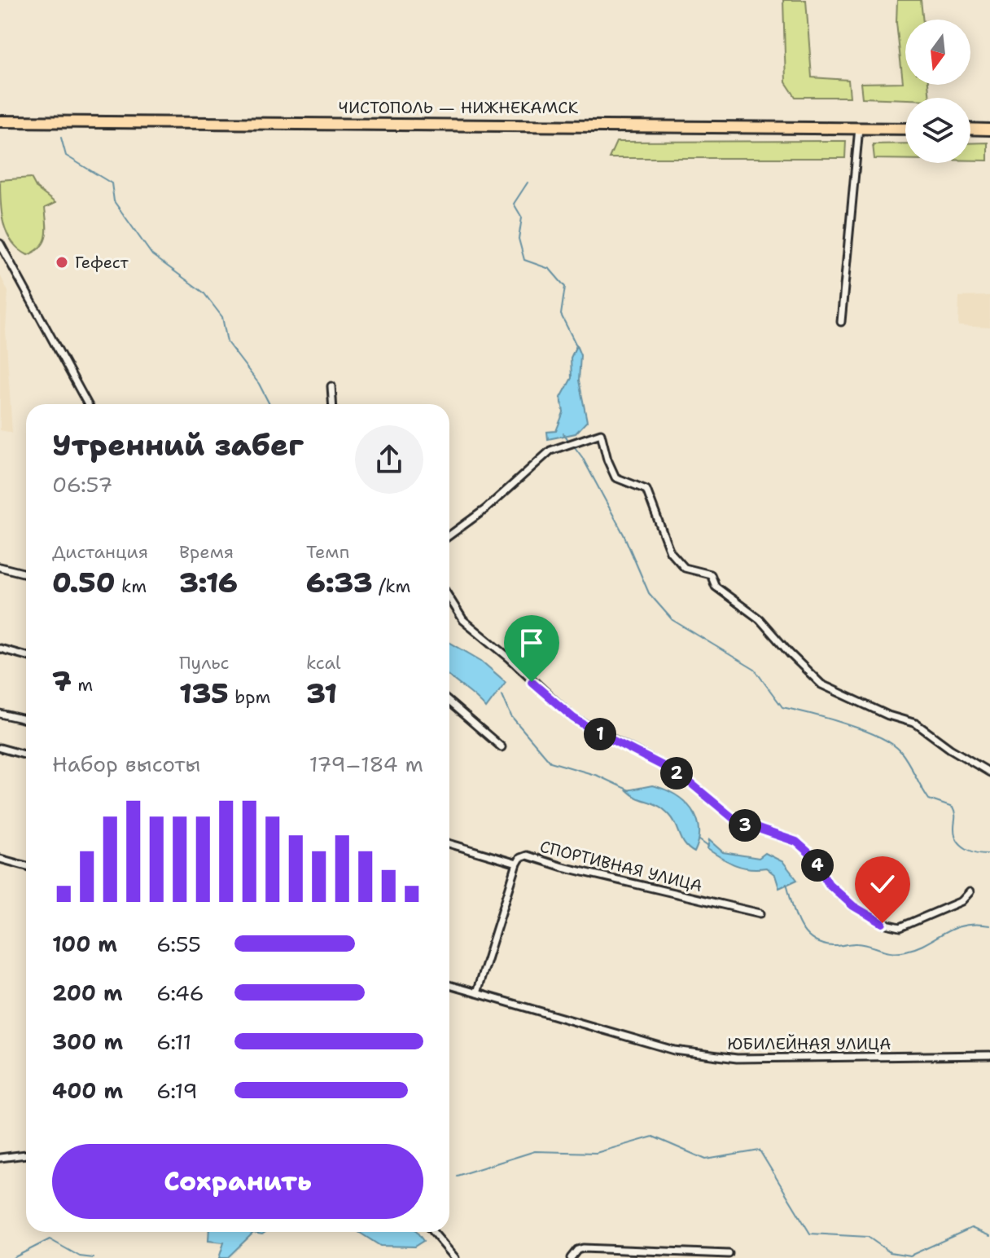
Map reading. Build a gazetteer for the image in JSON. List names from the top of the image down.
{
  "streets": {
    "main road": ["ЧИСТОПОЛЬ — НИЖНЕКАМСК"],
    "street": ["СПОРТИВНАЯ УЛИЦА", "ЮБИЛЕЙНАЯ УЛИЦА"]
  },
  "places": ["Гефест"],
  "north": "bottom",
  "page": {
    "heading": ["Утренний забег", "06:57"],
    "stats": [
      ["Дистанция", "0.50 km"],
      ["Время", "3:16"],
      ["Темп", "6:33 /km"],
      ["7 m"],
      ["Пульс", "135 bpm"],
      ["kcal", "31"]
    ],
    "pins": [
      "1",
      "2",
      "3",
      "4"
    ],
    "chart": ["Набор высоты", "179–184 m"],
    "list": [
      {
        "name": "100 m",
        "note": "6:55"
      },
      {
        "name": "200 m",
        "note": "6:46"
      },
      {
        "name": "300 m",
        "note": "6:11"
      },
      {
        "name": "400 m",
        "note": "6:19"
      }
    ],
    "buttons": "Сохранить"
  }
}
